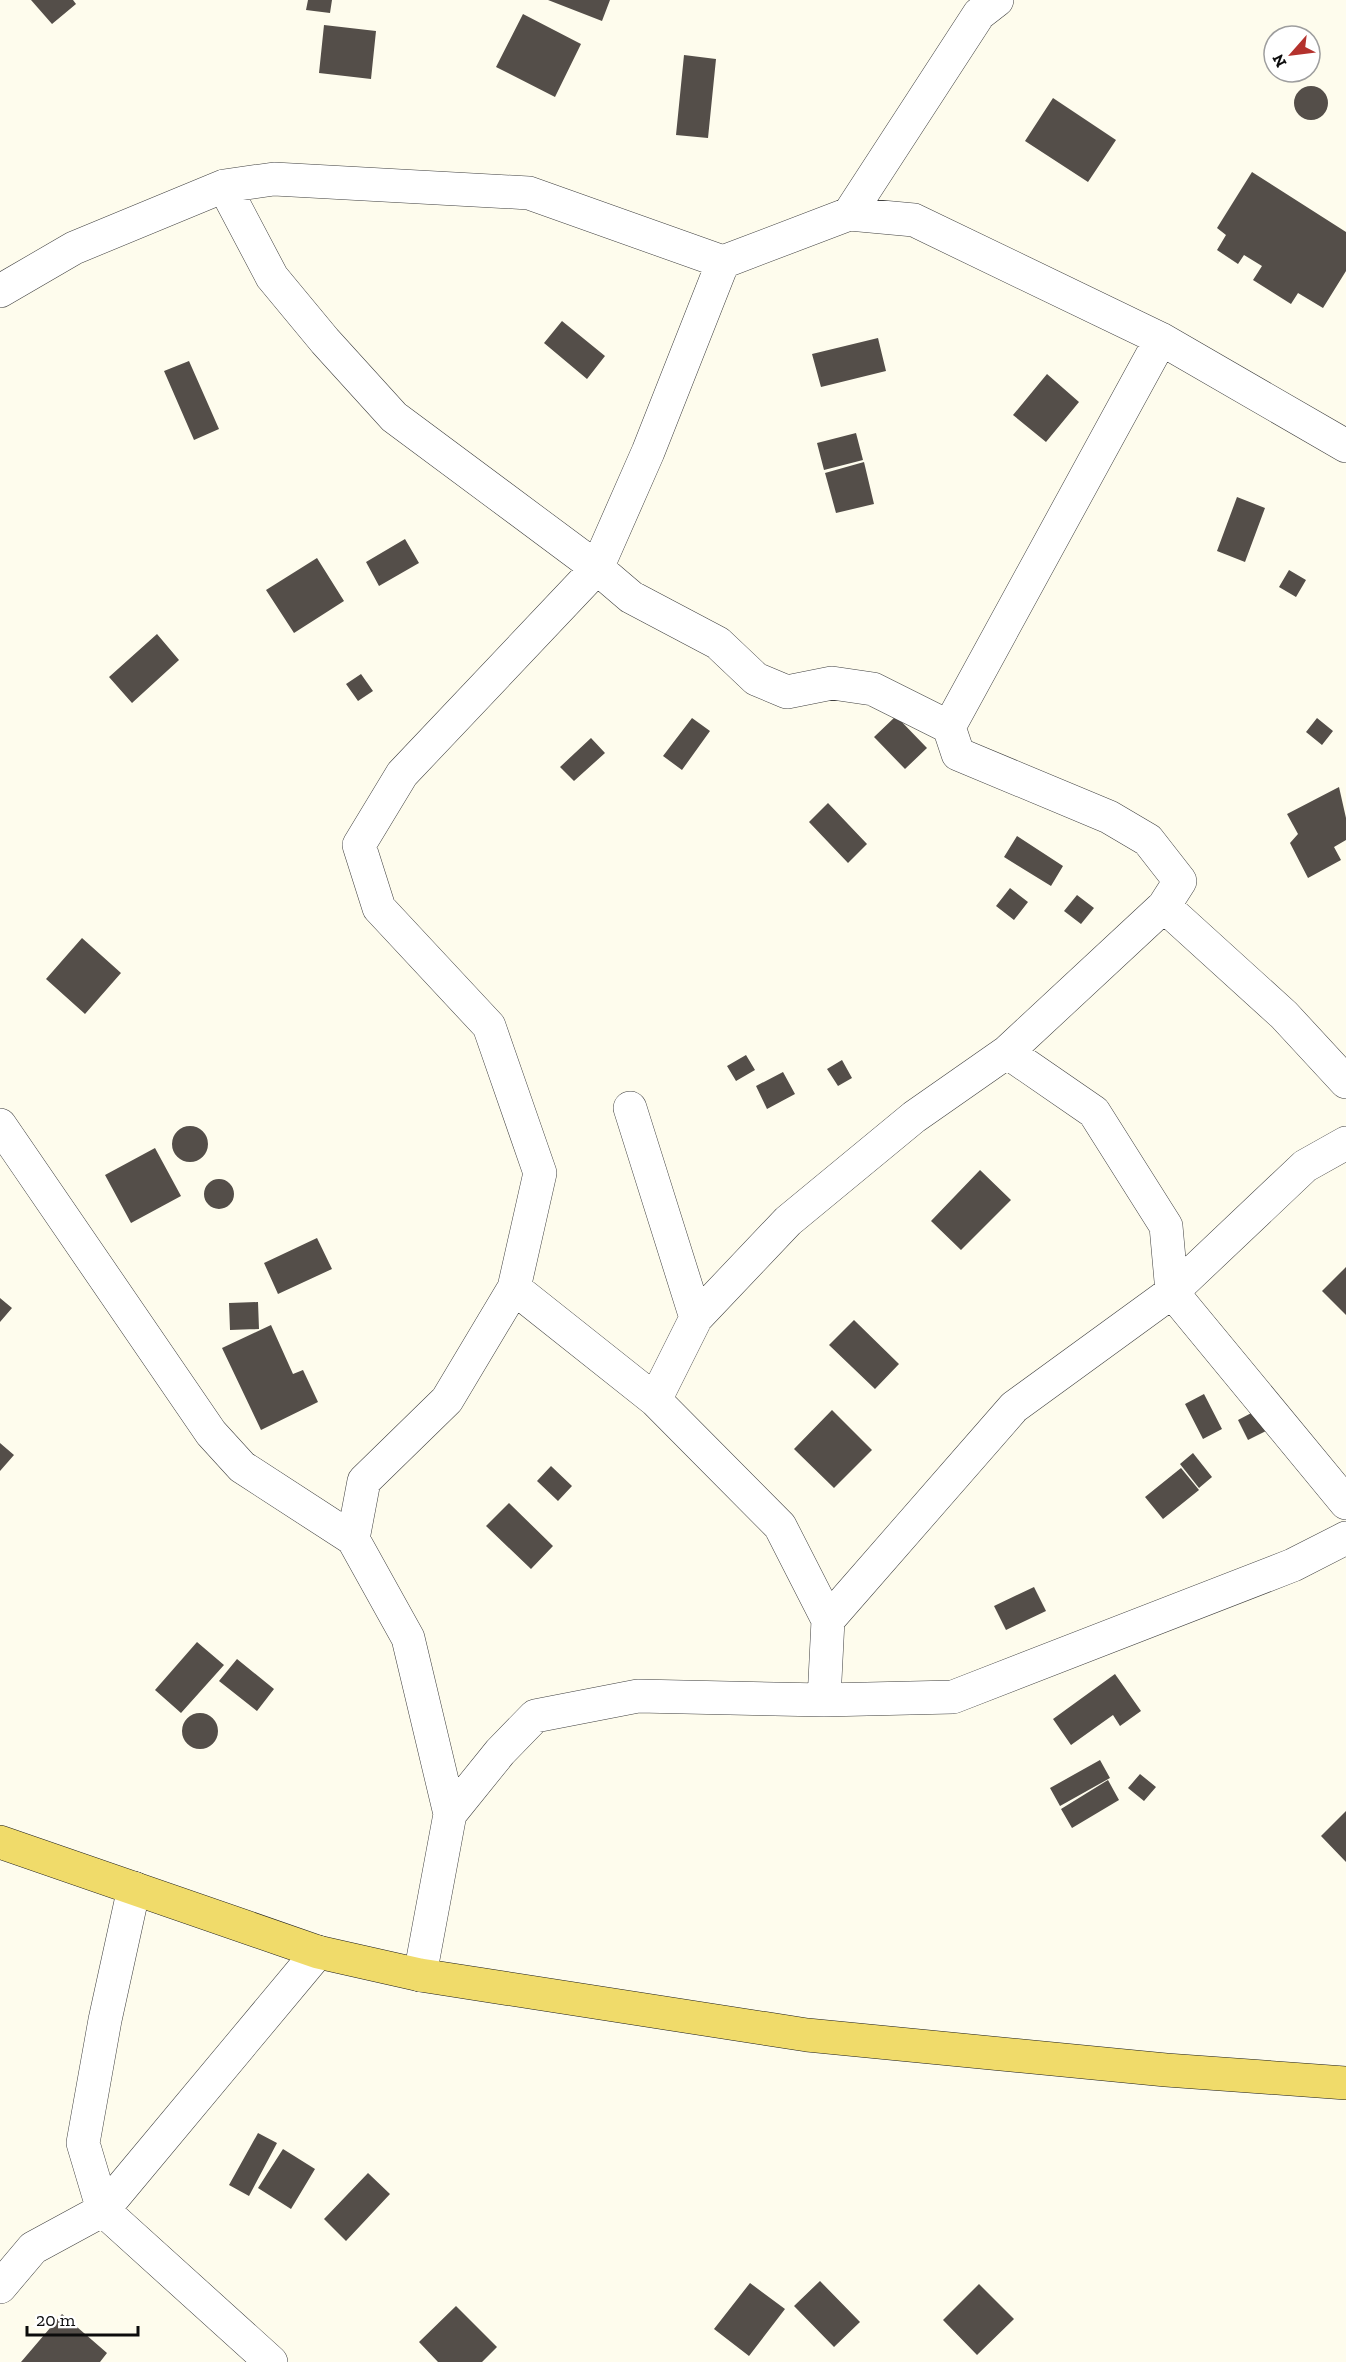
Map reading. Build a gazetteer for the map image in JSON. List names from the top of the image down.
{
  "scale_bar": "20 m",
  "north": "bottom left"
}
